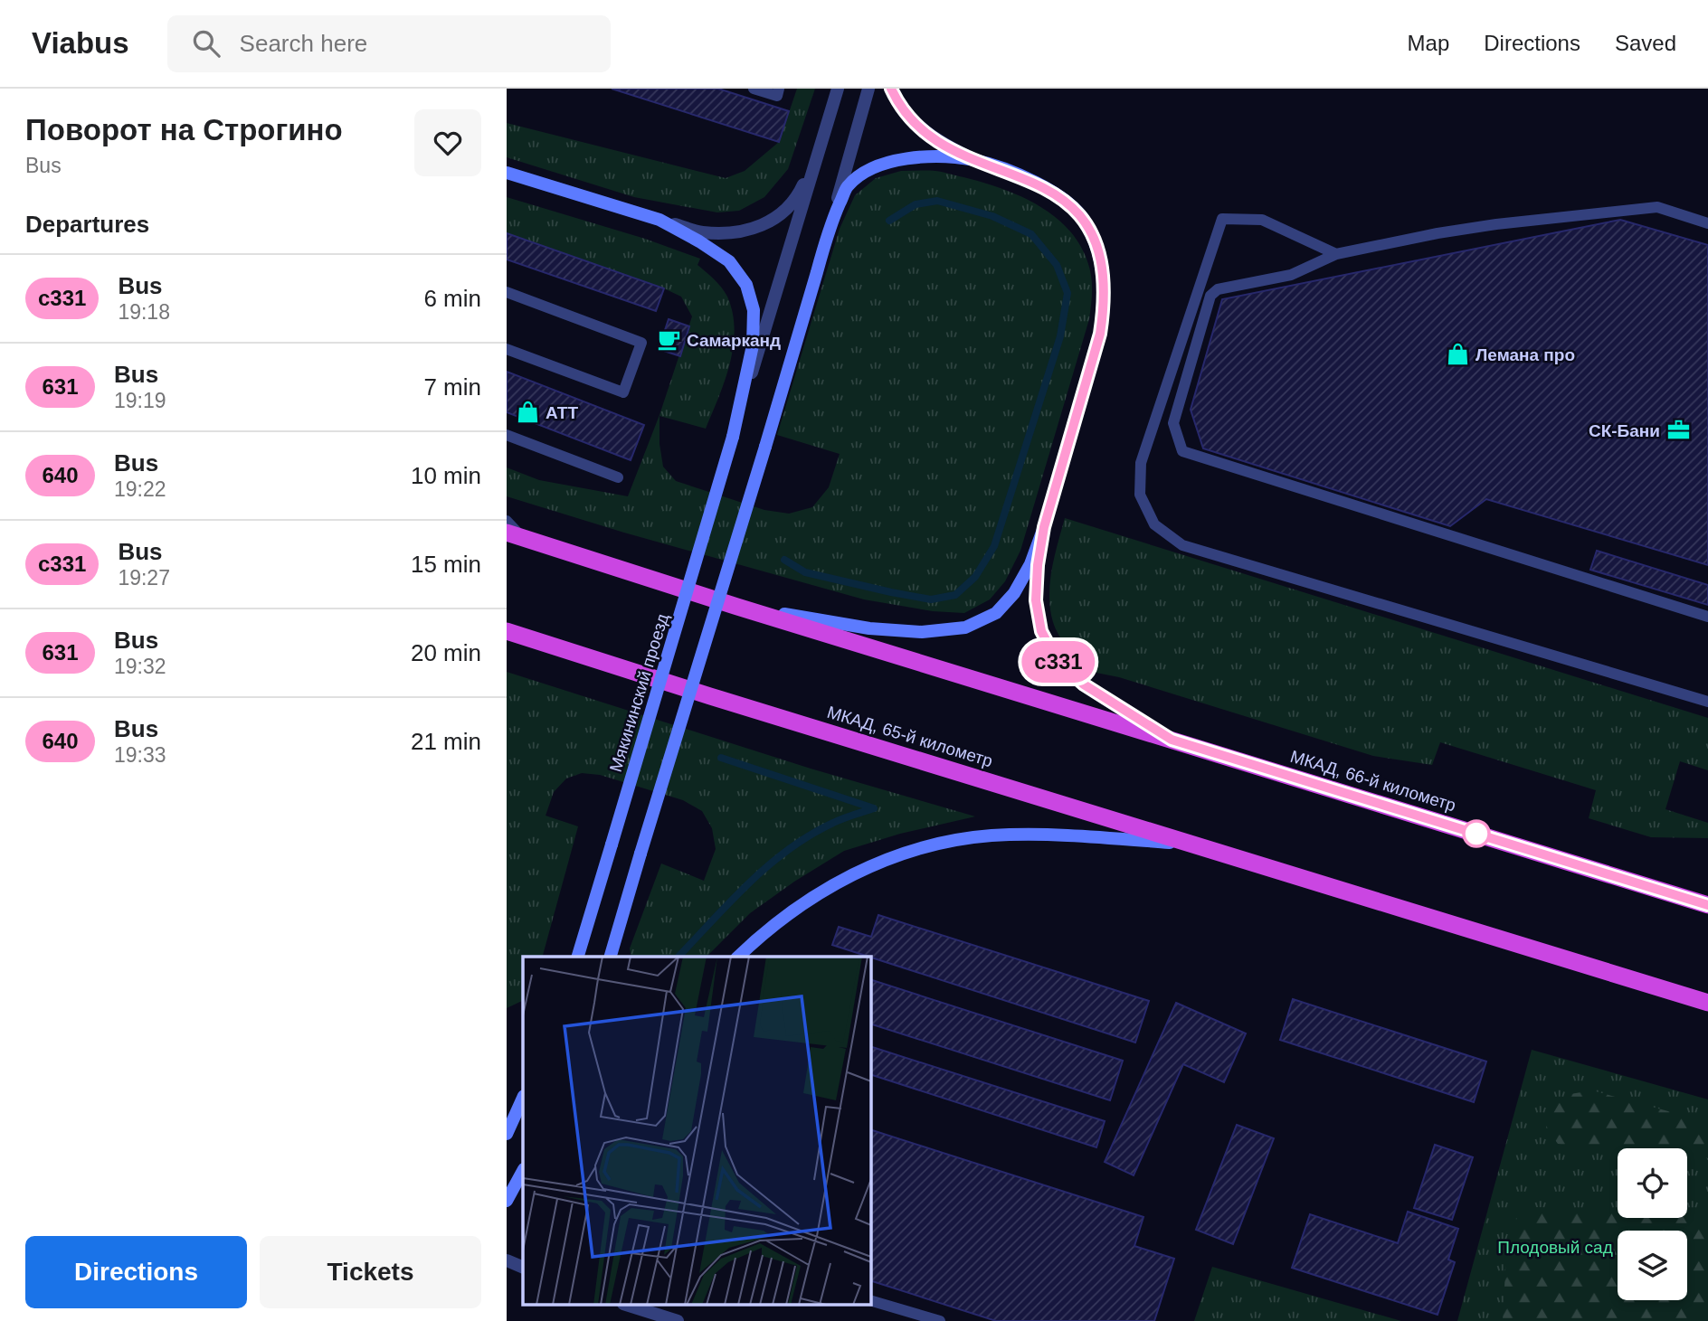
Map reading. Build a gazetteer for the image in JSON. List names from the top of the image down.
{
  "streets": {
    "highway": ["МКАД, 65-й километр", "МКАД, 66-й километр"],
    "main road": ["Мякининский проезд"]
  },
  "parks": ["Плодовый сад"],
  "places": {
    "cafe": ["Самарканд"],
    "shop": ["Лемана про", "АТТ"],
    "office": ["СК-Бани"]
  },
  "lines": ["bus line с331"],
  "page": {
    "header": "Viabus",
    "search": "Search here",
    "nav": ["Map", "Directions", "Saved"],
    "heading": [
      ["Поворот на Строгино", "Bus"],
      "Departures"
    ],
    "on_map": "с331",
    "list": [
      {
        "mark": "с331",
        "name": "Bus",
        "note": "19:18",
        "value": "6 min"
      },
      {
        "mark": "631",
        "name": "Bus",
        "note": "19:19",
        "value": "7 min"
      },
      {
        "mark": "640",
        "name": "Bus",
        "note": "19:22",
        "value": "10 min"
      },
      {
        "mark": "с331",
        "name": "Bus",
        "note": "19:27",
        "value": "15 min"
      },
      {
        "mark": "631",
        "name": "Bus",
        "note": "19:32",
        "value": "20 min"
      },
      {
        "mark": "640",
        "name": "Bus",
        "note": "19:33",
        "value": "21 min"
      }
    ],
    "buttons": ["Directions", "Tickets"]
  }
}
